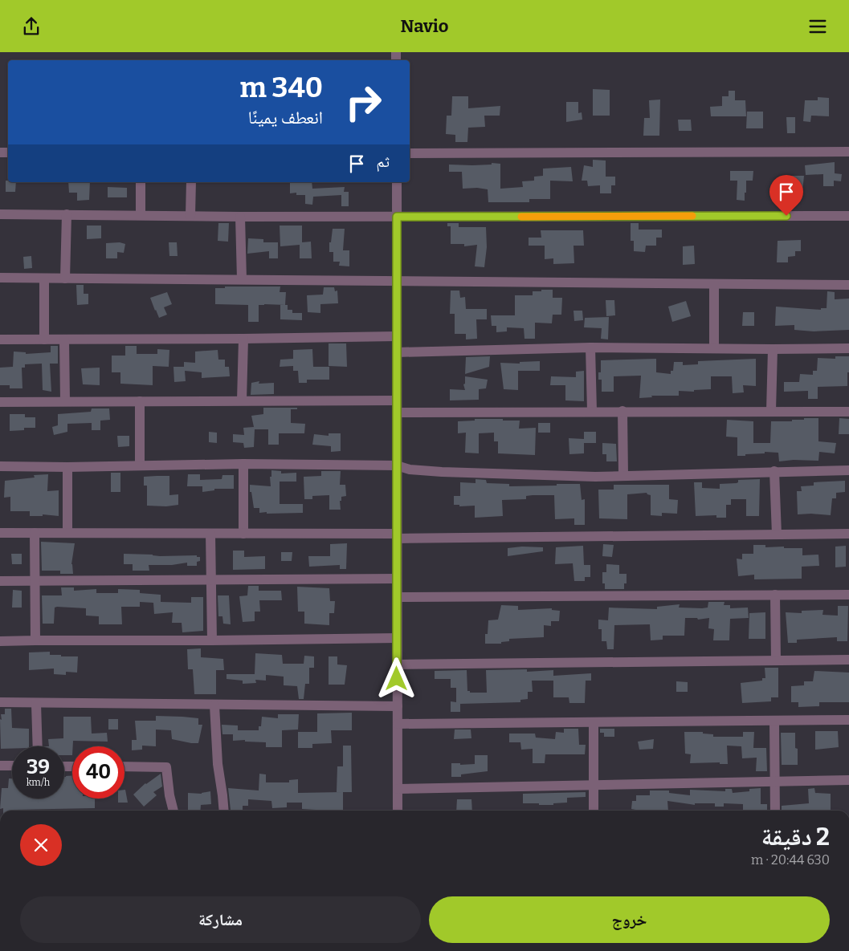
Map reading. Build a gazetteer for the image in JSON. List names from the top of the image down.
{
  "page": {
    "header": "Navio",
    "turn": ["340 m", "انعطف يمينًا"],
    "then": "ثم",
    "speed": "39 km/h",
    "limit": "40",
    "heading": ["2 دقيقة", "630 m · 20:44"],
    "buttons": ["خروج", "مشاركة"]
  }
}
